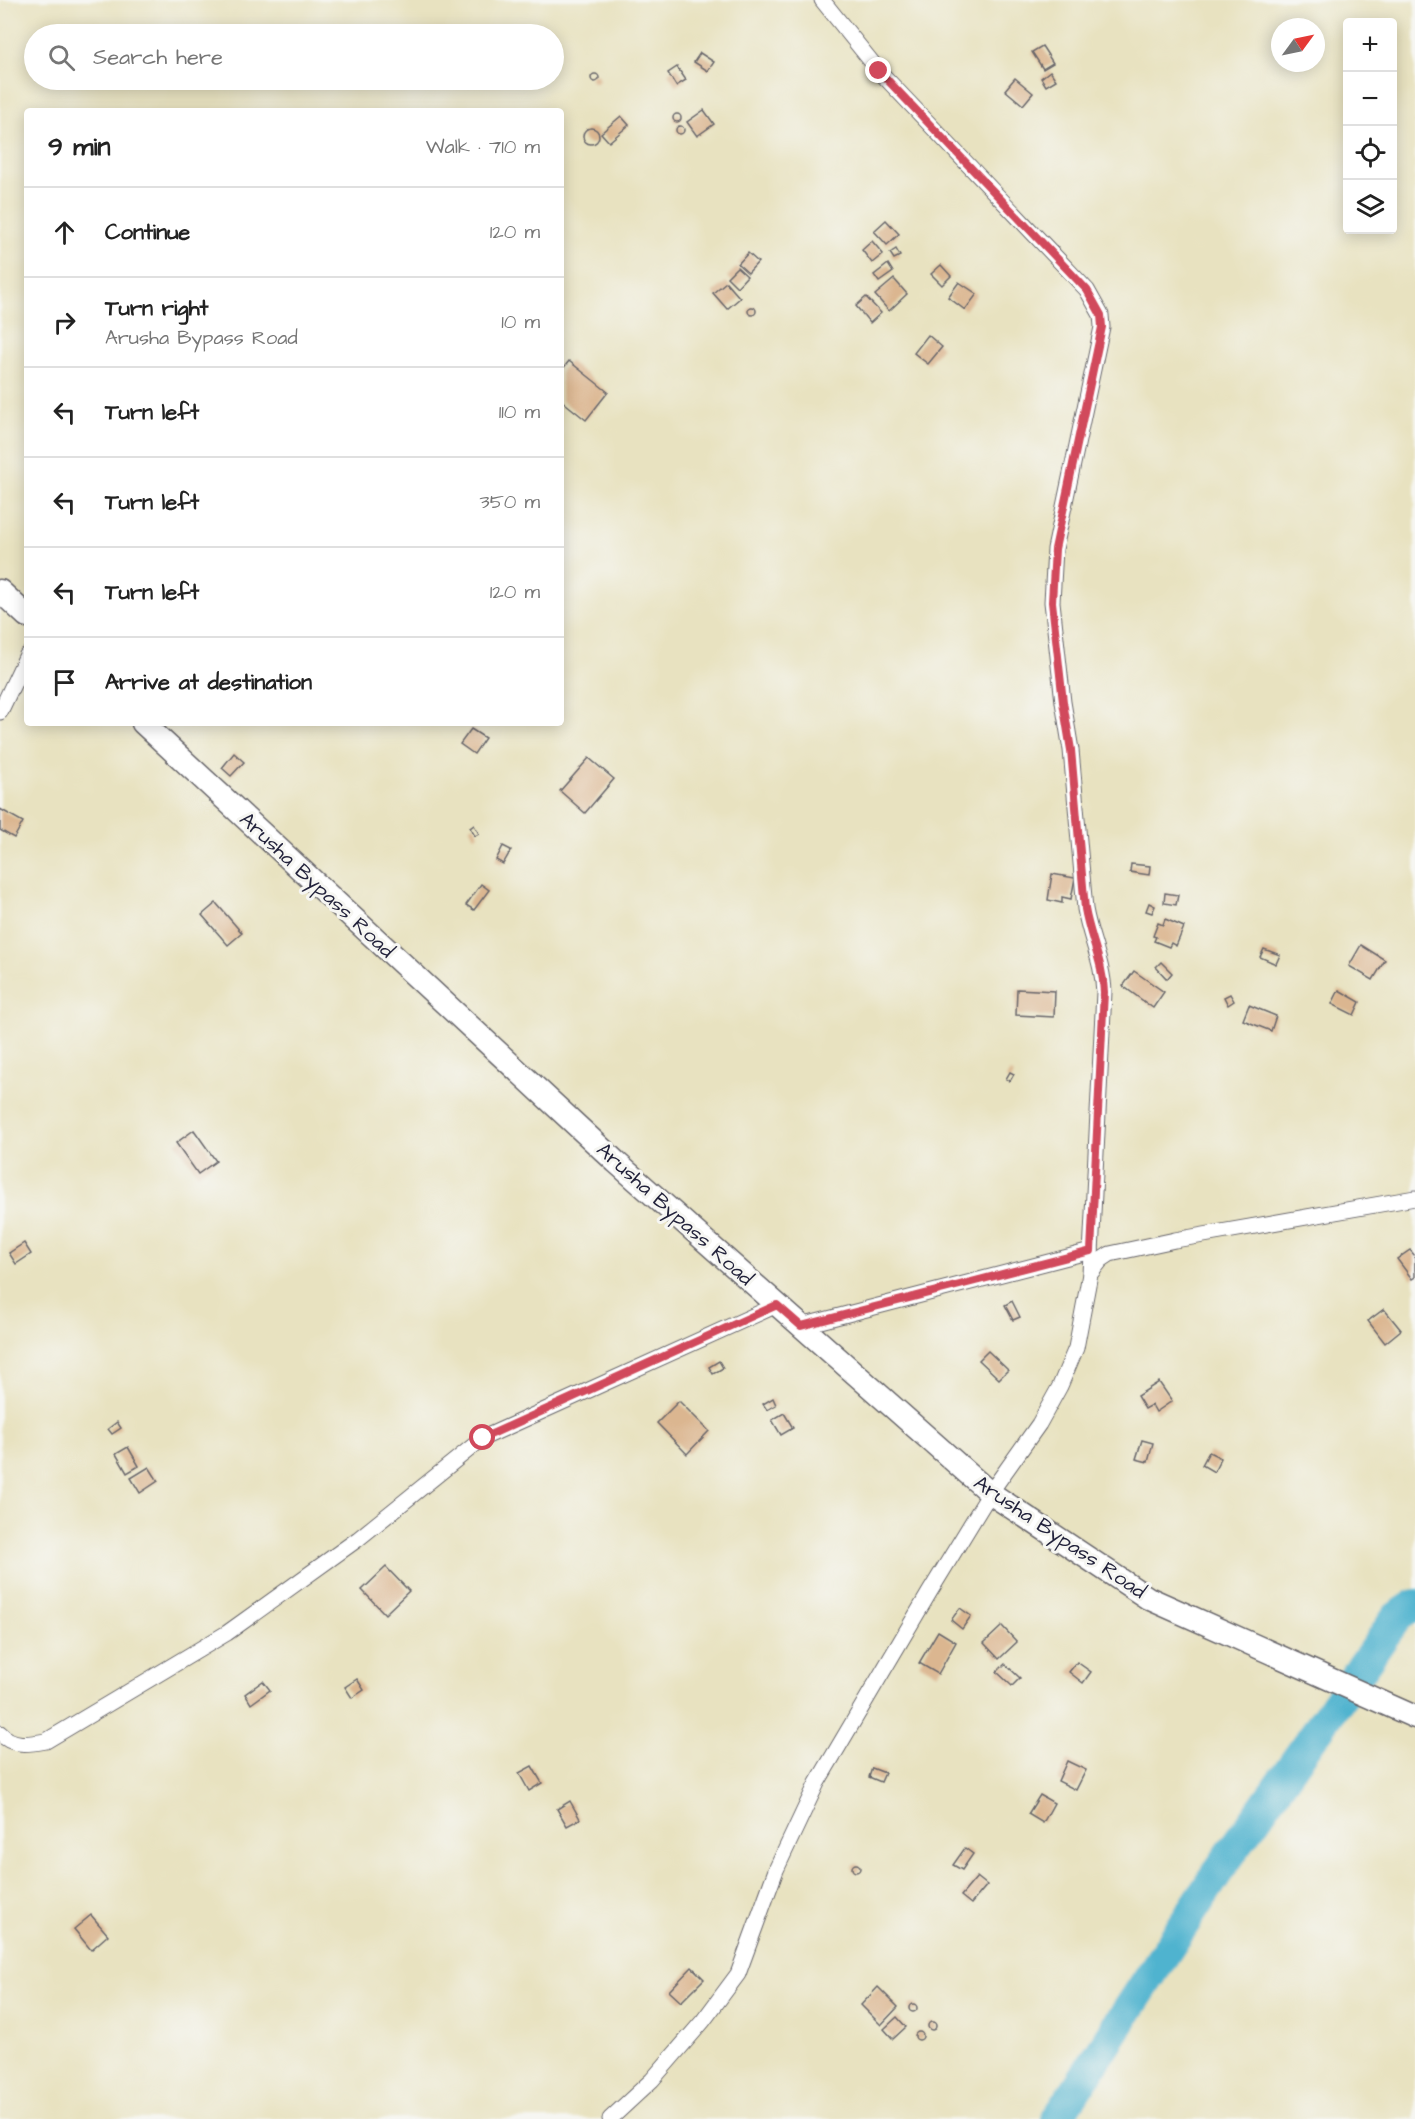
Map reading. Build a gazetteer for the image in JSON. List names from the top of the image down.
{
  "streets": {
    "main road": ["Arusha Bypass Road"]
  },
  "north": "top right",
  "page": {
    "map_buttons": ["+", "−"],
    "search": "Search here",
    "heading": ["9 min", "Walk · 710 m"],
    "list": [
      ["Continue", "120 m"],
      ["Turn right", "Arusha Bypass Road", "10 m"],
      ["Turn left", "110 m"],
      ["Turn left", "350 m"],
      ["Turn left", "120 m"],
      "Arrive at destination"
    ]
  }
}
